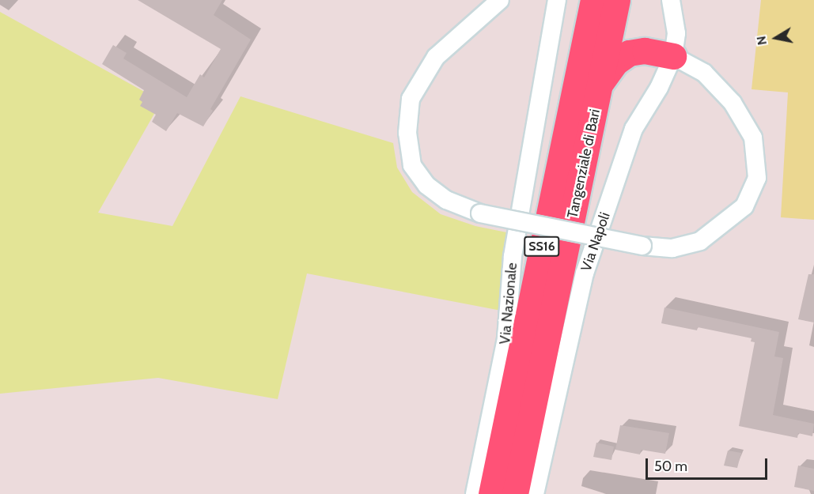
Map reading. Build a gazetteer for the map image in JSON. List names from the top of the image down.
{
  "streets": {
    "highway": ["Tangenziale di Bari", "SS16"],
    "street": ["Via Napoli", "Via Nazionale"]
  },
  "scale_bar": "50 m",
  "north": "left"
}
